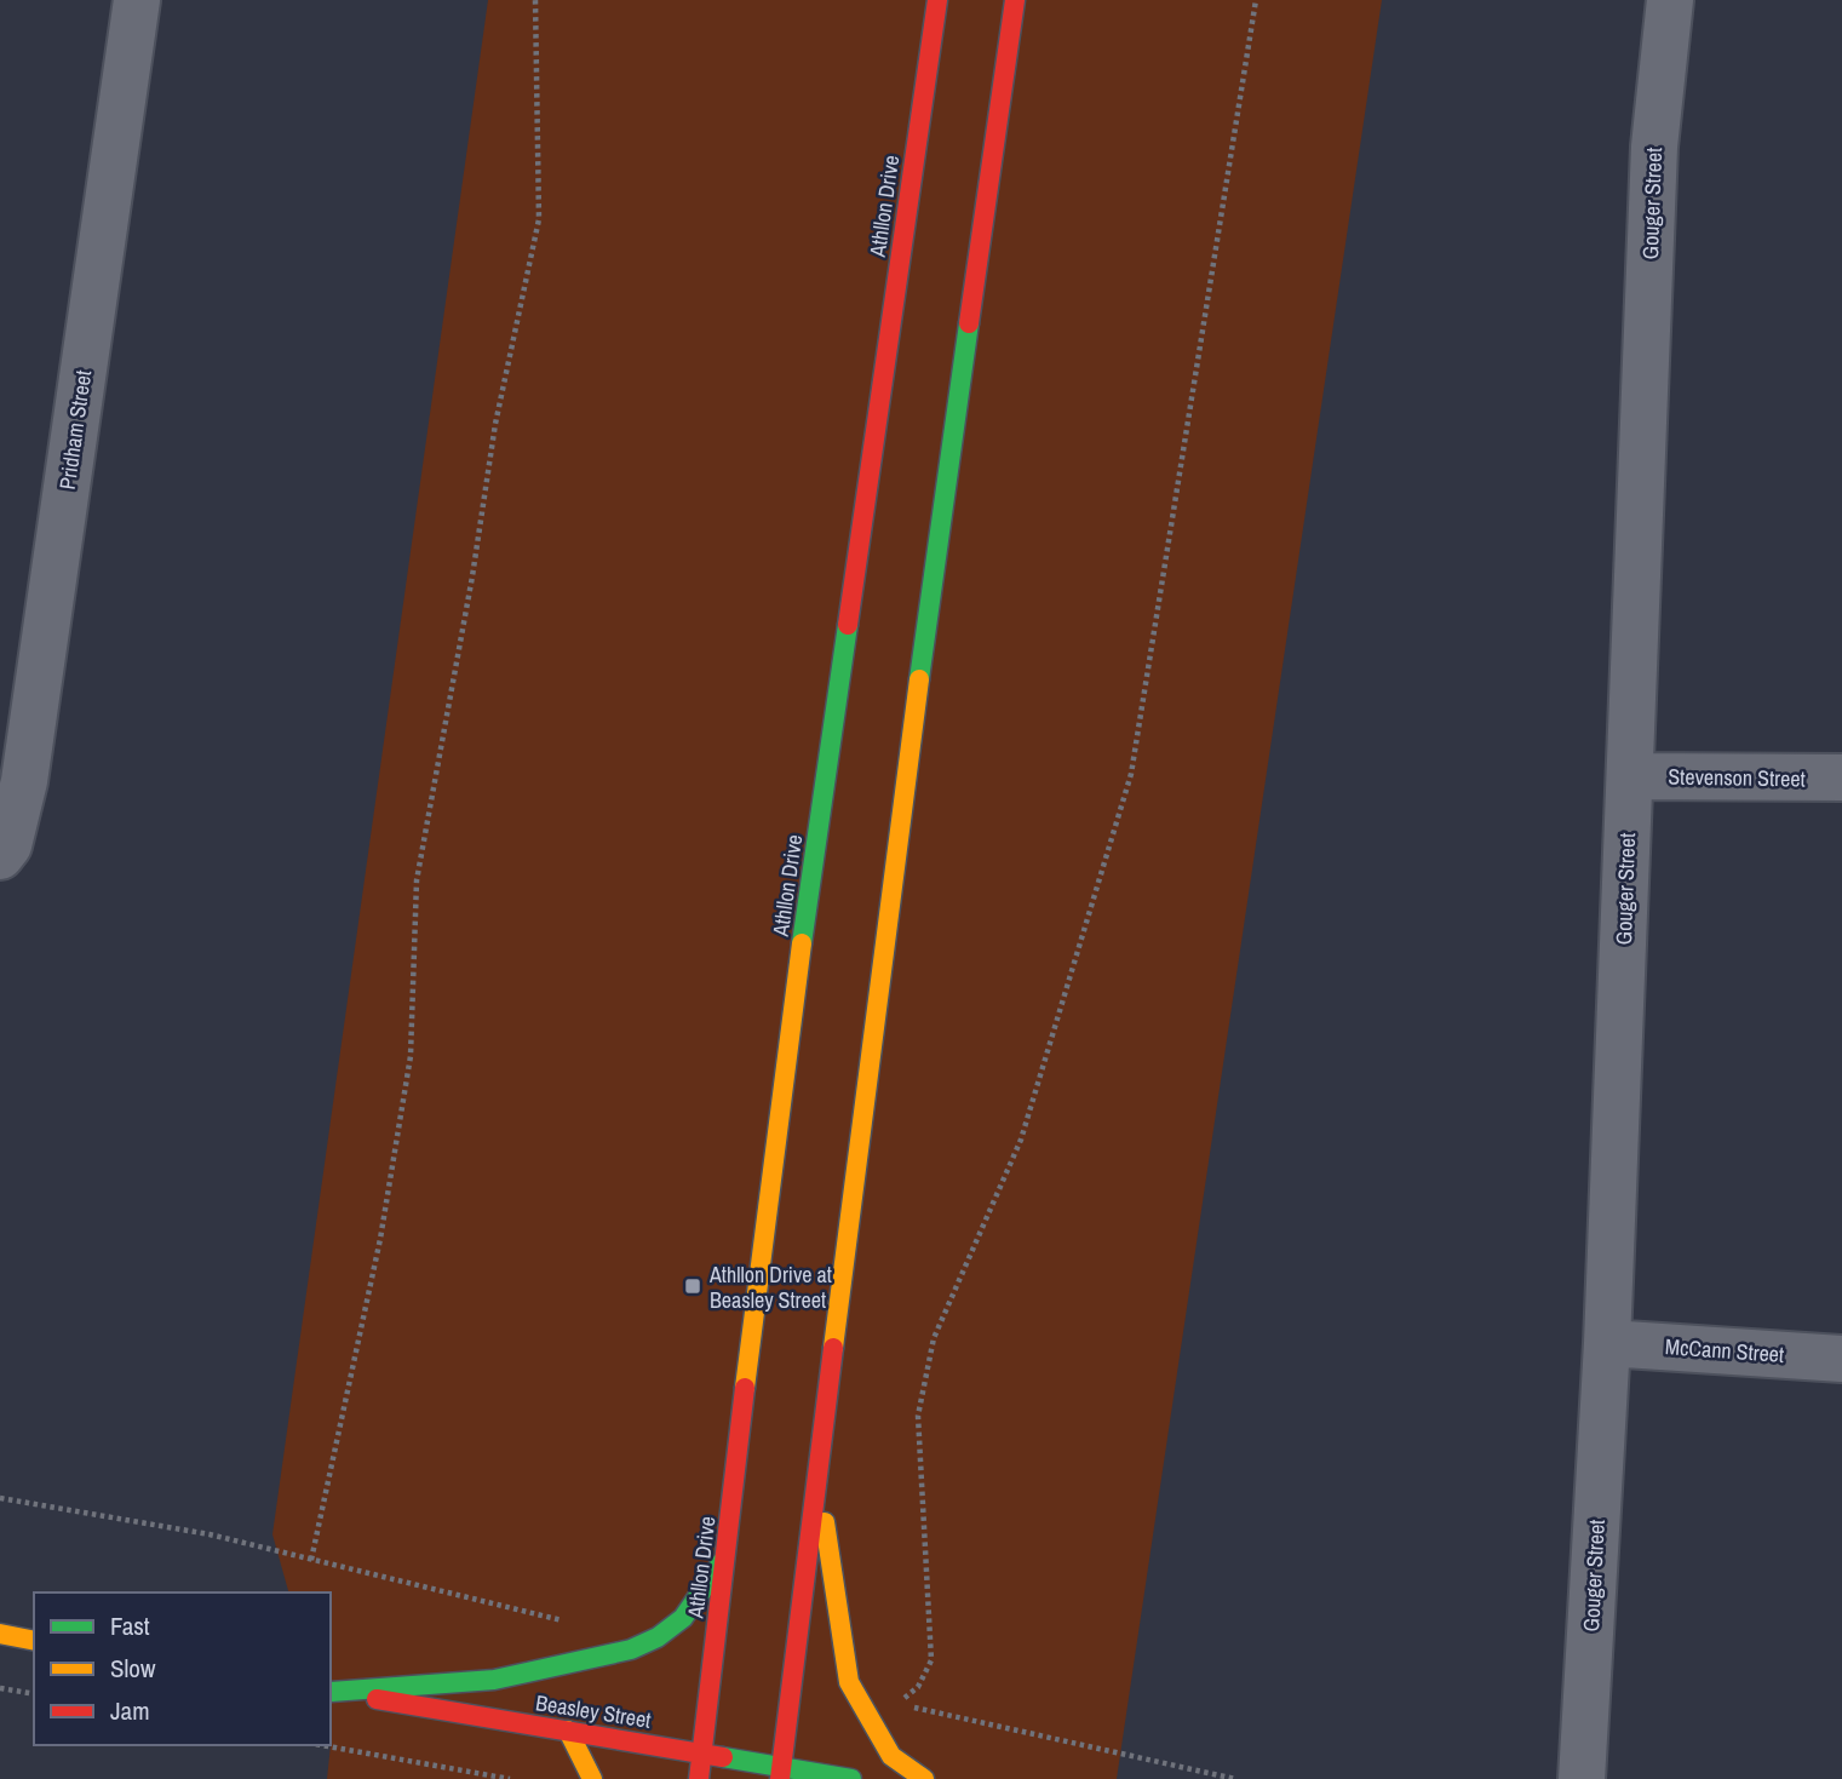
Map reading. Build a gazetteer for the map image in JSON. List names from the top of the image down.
{
  "streets": {
    "main road": ["Athllon Drive", "Beasley Street"],
    "street": [
      "Gouger Street",
      "Pridham Street",
      "Stevenson Street",
      "McCann Street"
    ]
  },
  "crossings": [
    ["Gouger Street", "Stevenson Street"],
    ["Gouger Street", "McCann Street"],
    ["Athllon Drive", "Beasley Street"]
  ],
  "places": {
    "transit": ["Athllon Drive at Beasley Street"]
  },
  "legend": ["Fast", "Slow", "Jam"]
}
